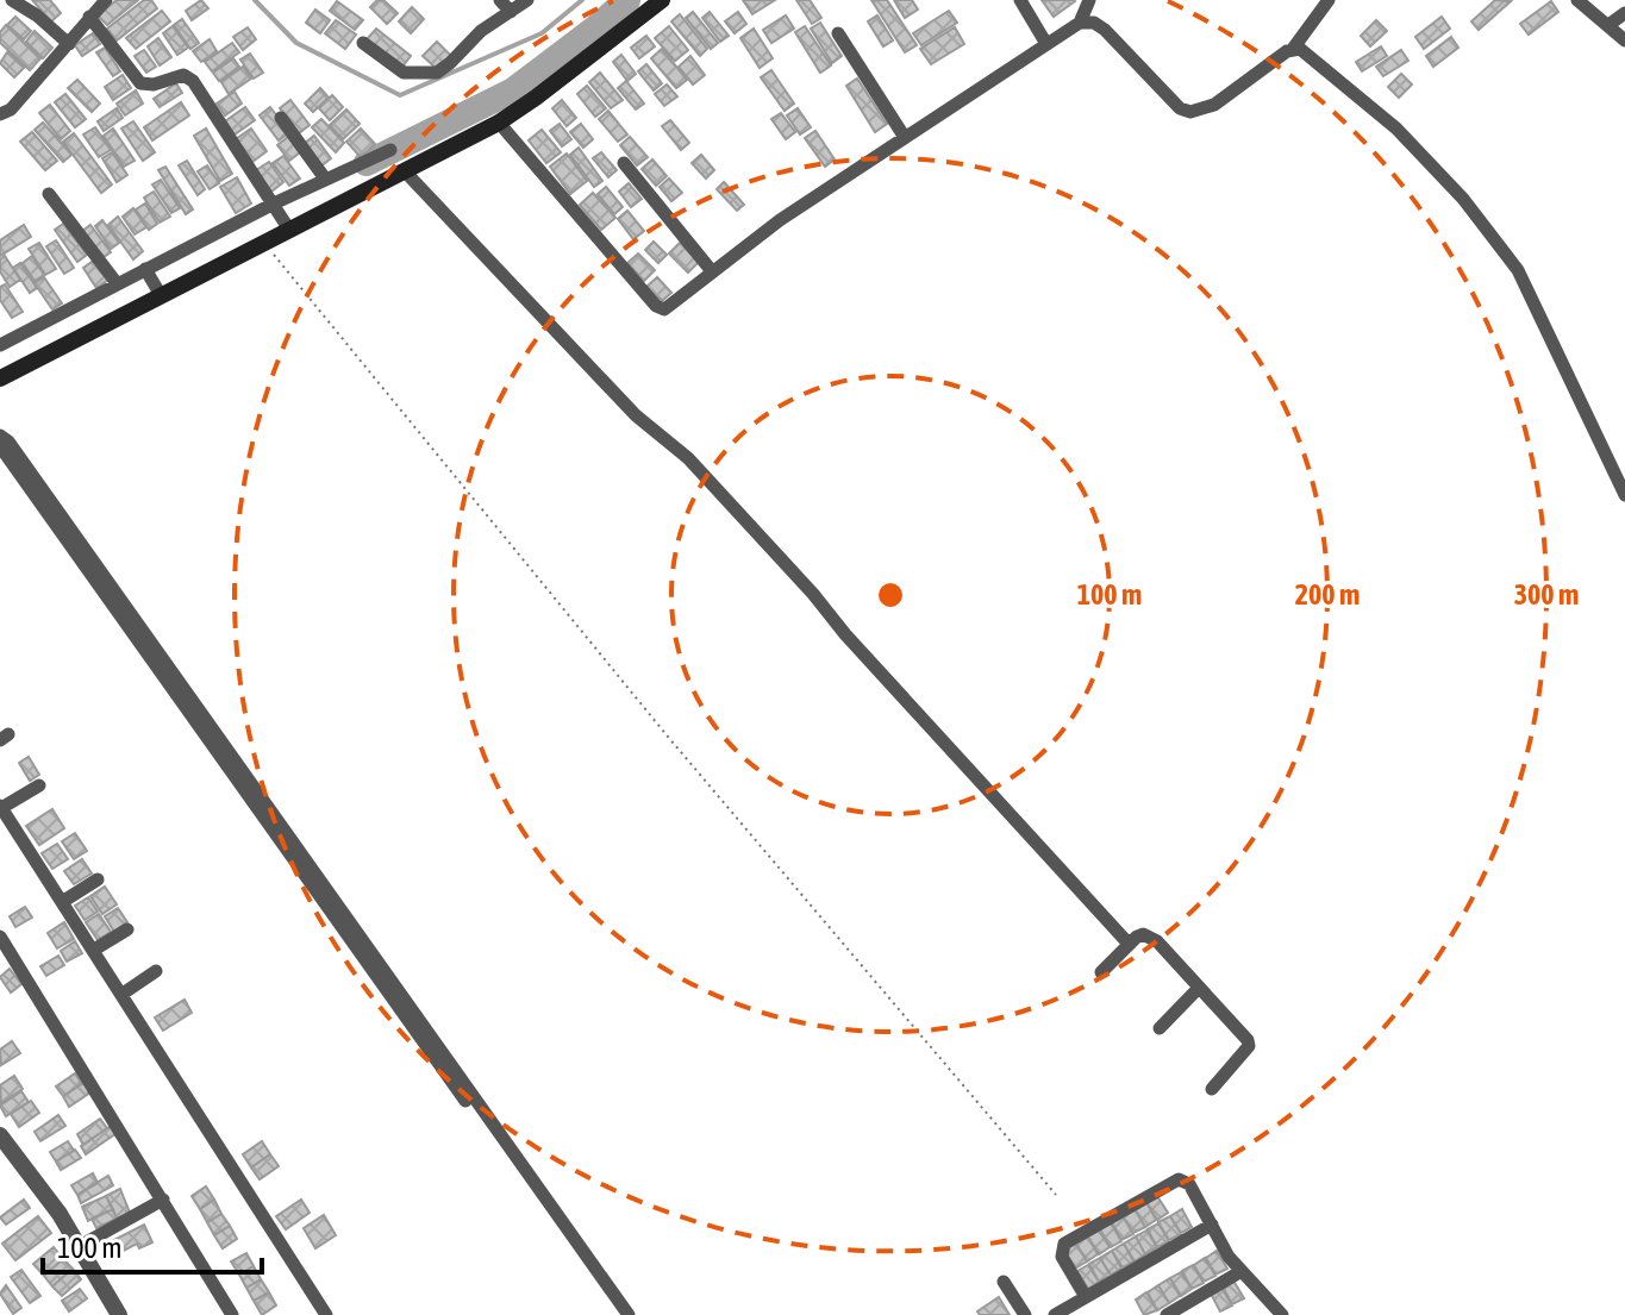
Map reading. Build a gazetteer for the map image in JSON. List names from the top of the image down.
{
  "scale_bar": "100 m",
  "rings": ["100 m", "200 m", "300 m"]
}
